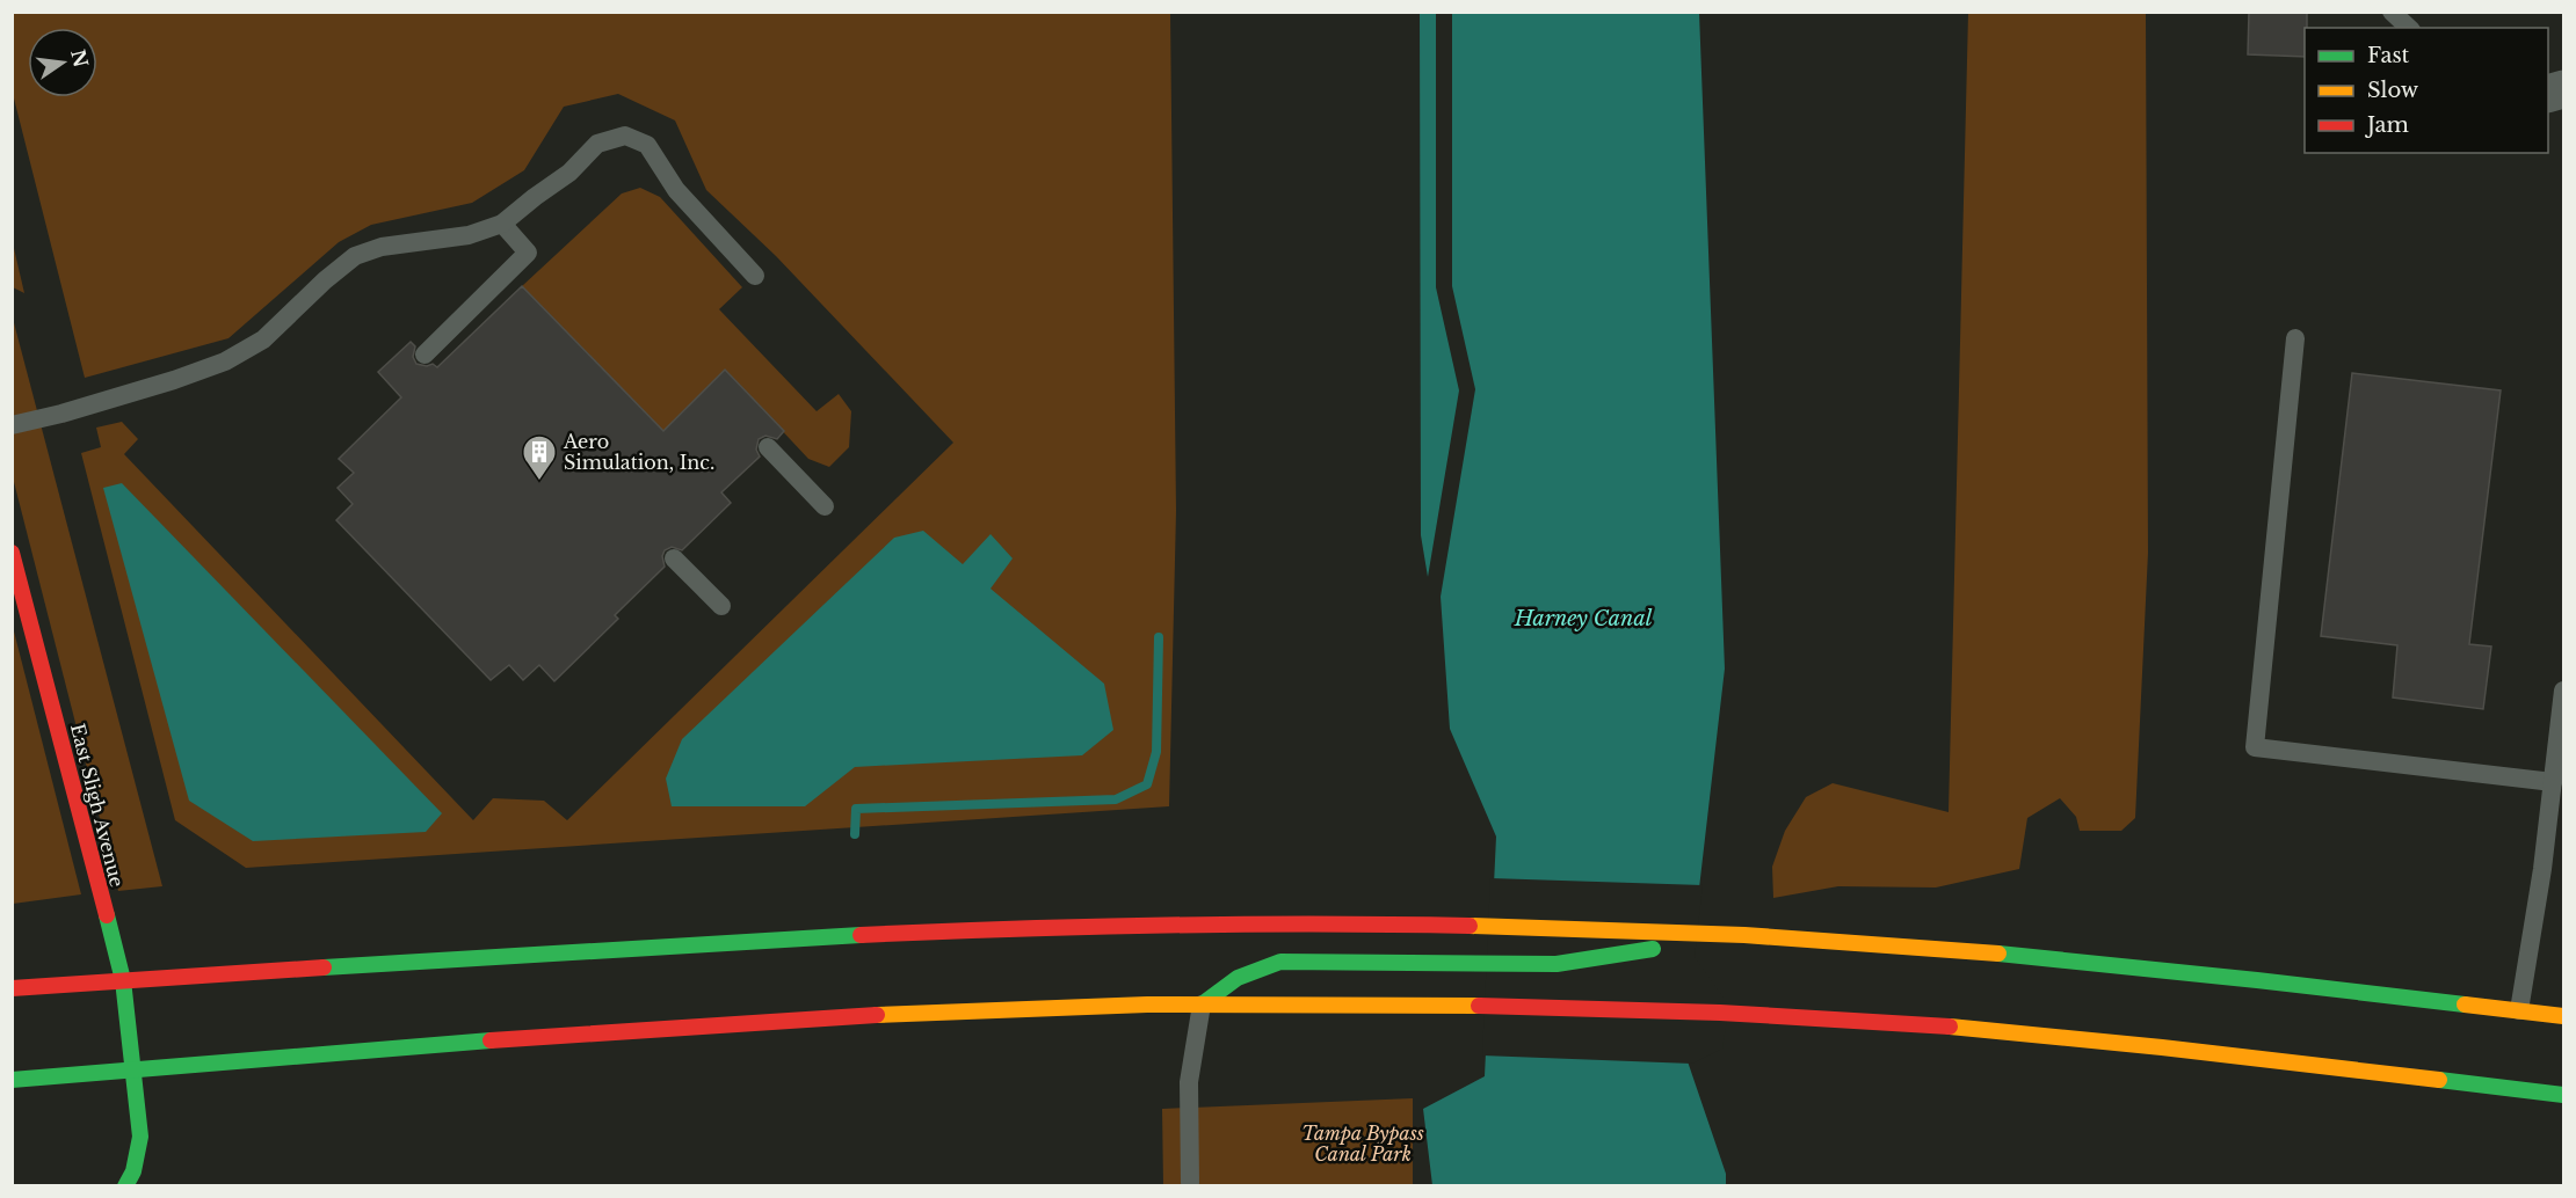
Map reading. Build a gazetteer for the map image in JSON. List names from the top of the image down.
{
  "streets": {
    "main road": ["East Sligh Avenue"]
  },
  "water": ["Harney Canal"],
  "parks": ["Tampa Bypass Canal Park"],
  "places": {
    "building": ["Aero Simulation, Inc."]
  },
  "legend": ["Fast", "Slow", "Jam"],
  "north": "right"
}
